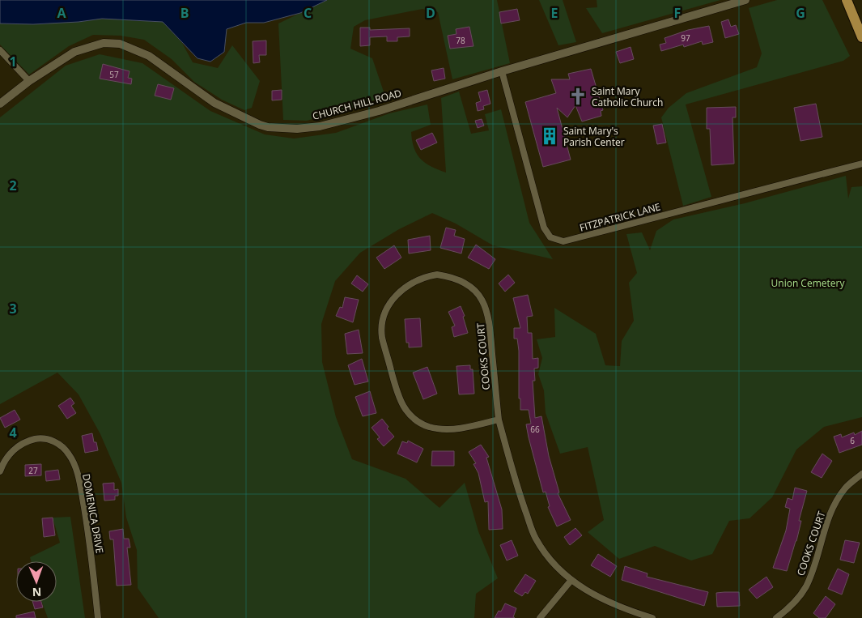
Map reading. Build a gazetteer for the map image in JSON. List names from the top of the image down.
{
  "streets": {
    "street": [
      "CHURCH HILL ROAD",
      "FITZPATRICK LANE",
      "COOKS COURT",
      "DOMENICA DRIVE"
    ]
  },
  "crossings": [
    ["CHURCH HILL ROAD", "FITZPATRICK LANE"]
  ],
  "parks": ["Union Cemetery"],
  "places": {
    "church": ["Saint Mary Catholic Church"],
    "building": ["Saint Mary's Parish Center"]
  },
  "house_numbers": [
    "97",
    "78",
    "57",
    "66",
    "6",
    "27"
  ],
  "north": "bottom",
  "grid": {
    "columns": [
      "A",
      "B",
      "C",
      "D",
      "E",
      "F",
      "G"
    ],
    "rows": [
      "1",
      "2",
      "3",
      "4"
    ]
  }
}
